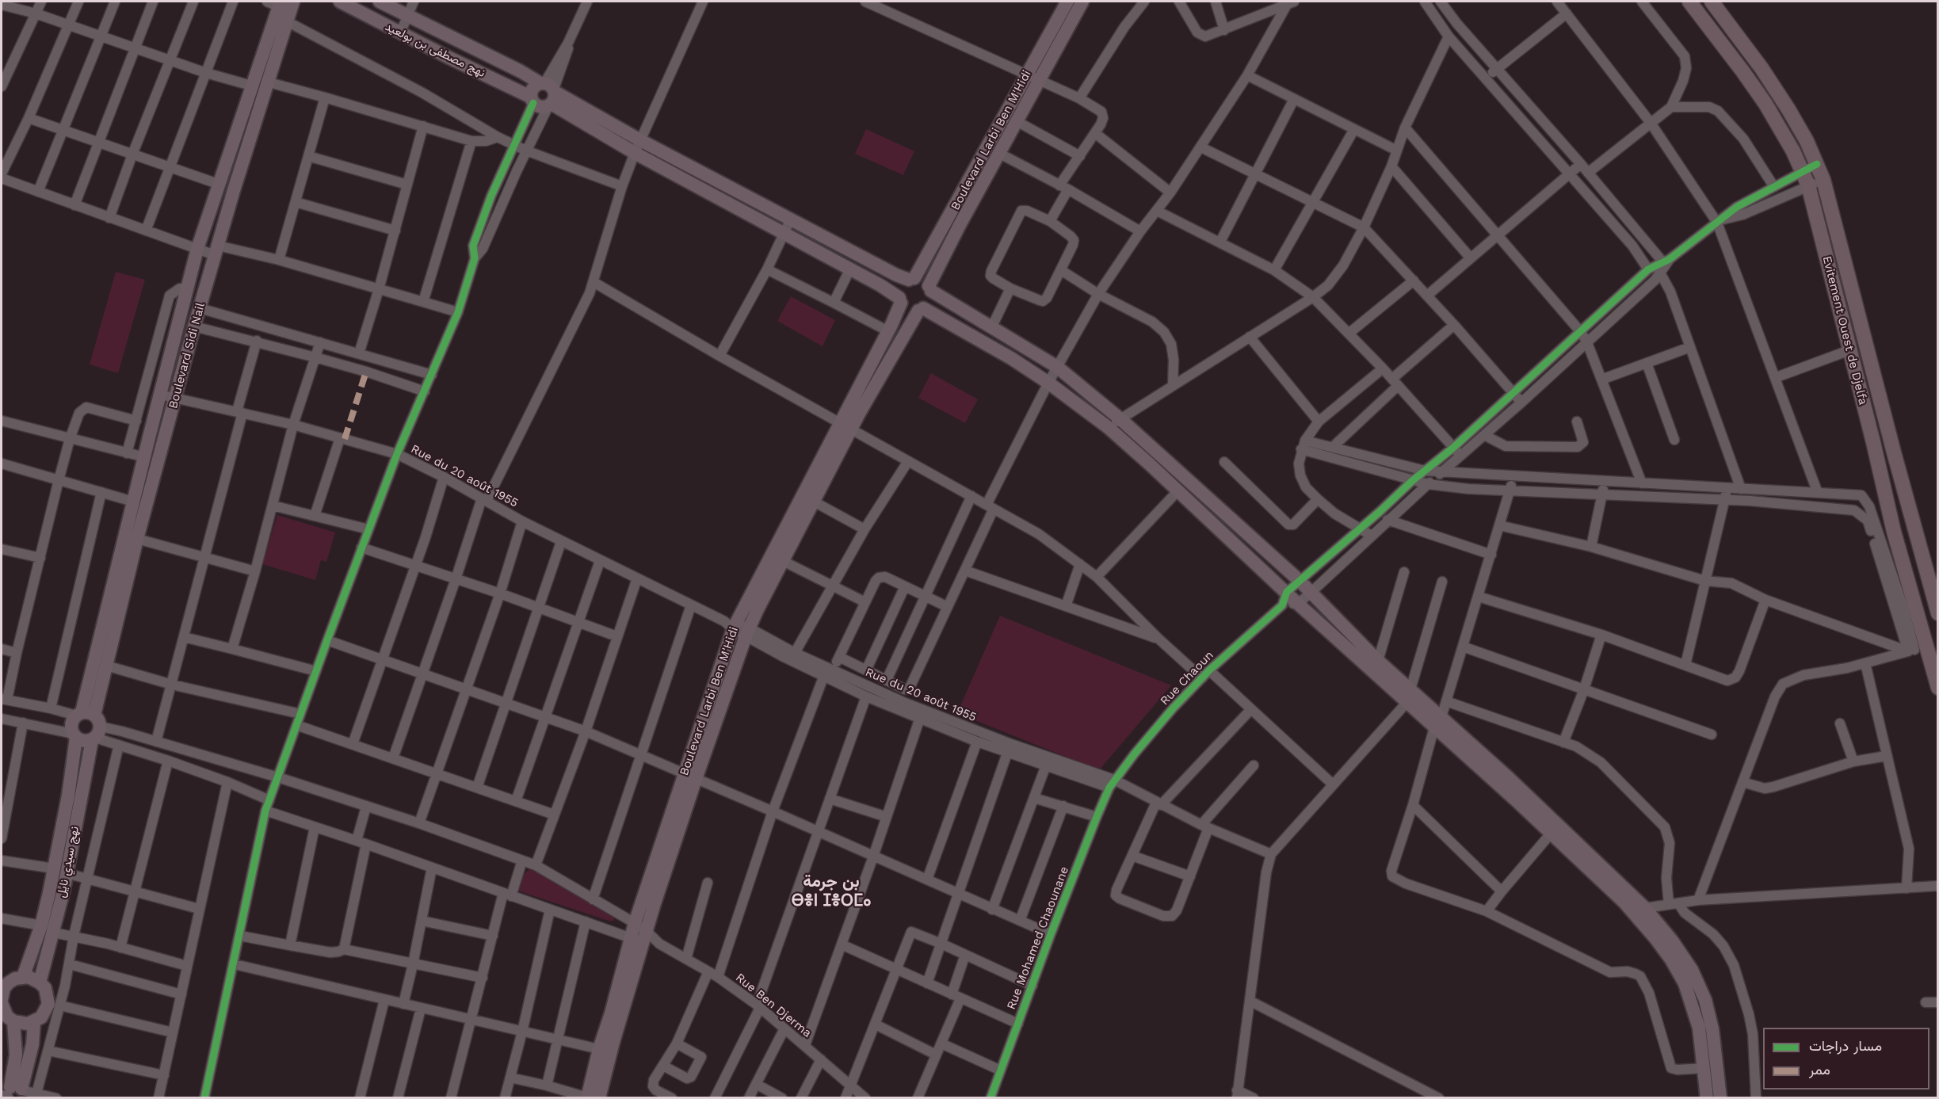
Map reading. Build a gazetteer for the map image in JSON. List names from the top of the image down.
{
  "streets": {
    "highway": ["Evitement Ouest de Djelfa"],
    "main road": [
      "نهج مصطفى بن بولعيد",
      "Boulevard Larbi Ben M'Hidi",
      "Boulevard Sidi Nail",
      "نهج سيدي نايل"
    ],
    "street": [
      "Rue du 20 août 1955",
      "Rue Chaoun",
      "Rue Mohamed Chaounane",
      "Rue Ben Djerma"
    ]
  },
  "crossings": [
    ["Boulevard Larbi Ben M'Hidi", "Rue du 20 août 1955"],
    ["Boulevard Larbi Ben M'Hidi", "Rue Ben Djerma"],
    ["Boulevard Sidi Nail", "Rue du 20 août 1955"],
    ["Boulevard Sidi Nail", "نهج سيدي نايل"],
    ["Rue du 20 août 1955", "Rue Chaoun"],
    ["Rue du 20 août 1955", "Rue Mohamed Chaounane"],
    ["Rue Chaoun", "Rue Mohamed Chaounane"]
  ],
  "districts": ["بن جرمة ⴱⴻⵏ ⵊⴻⵔⵎⴰ"],
  "legend": ["مسار دراجات", "ممر"]
}
